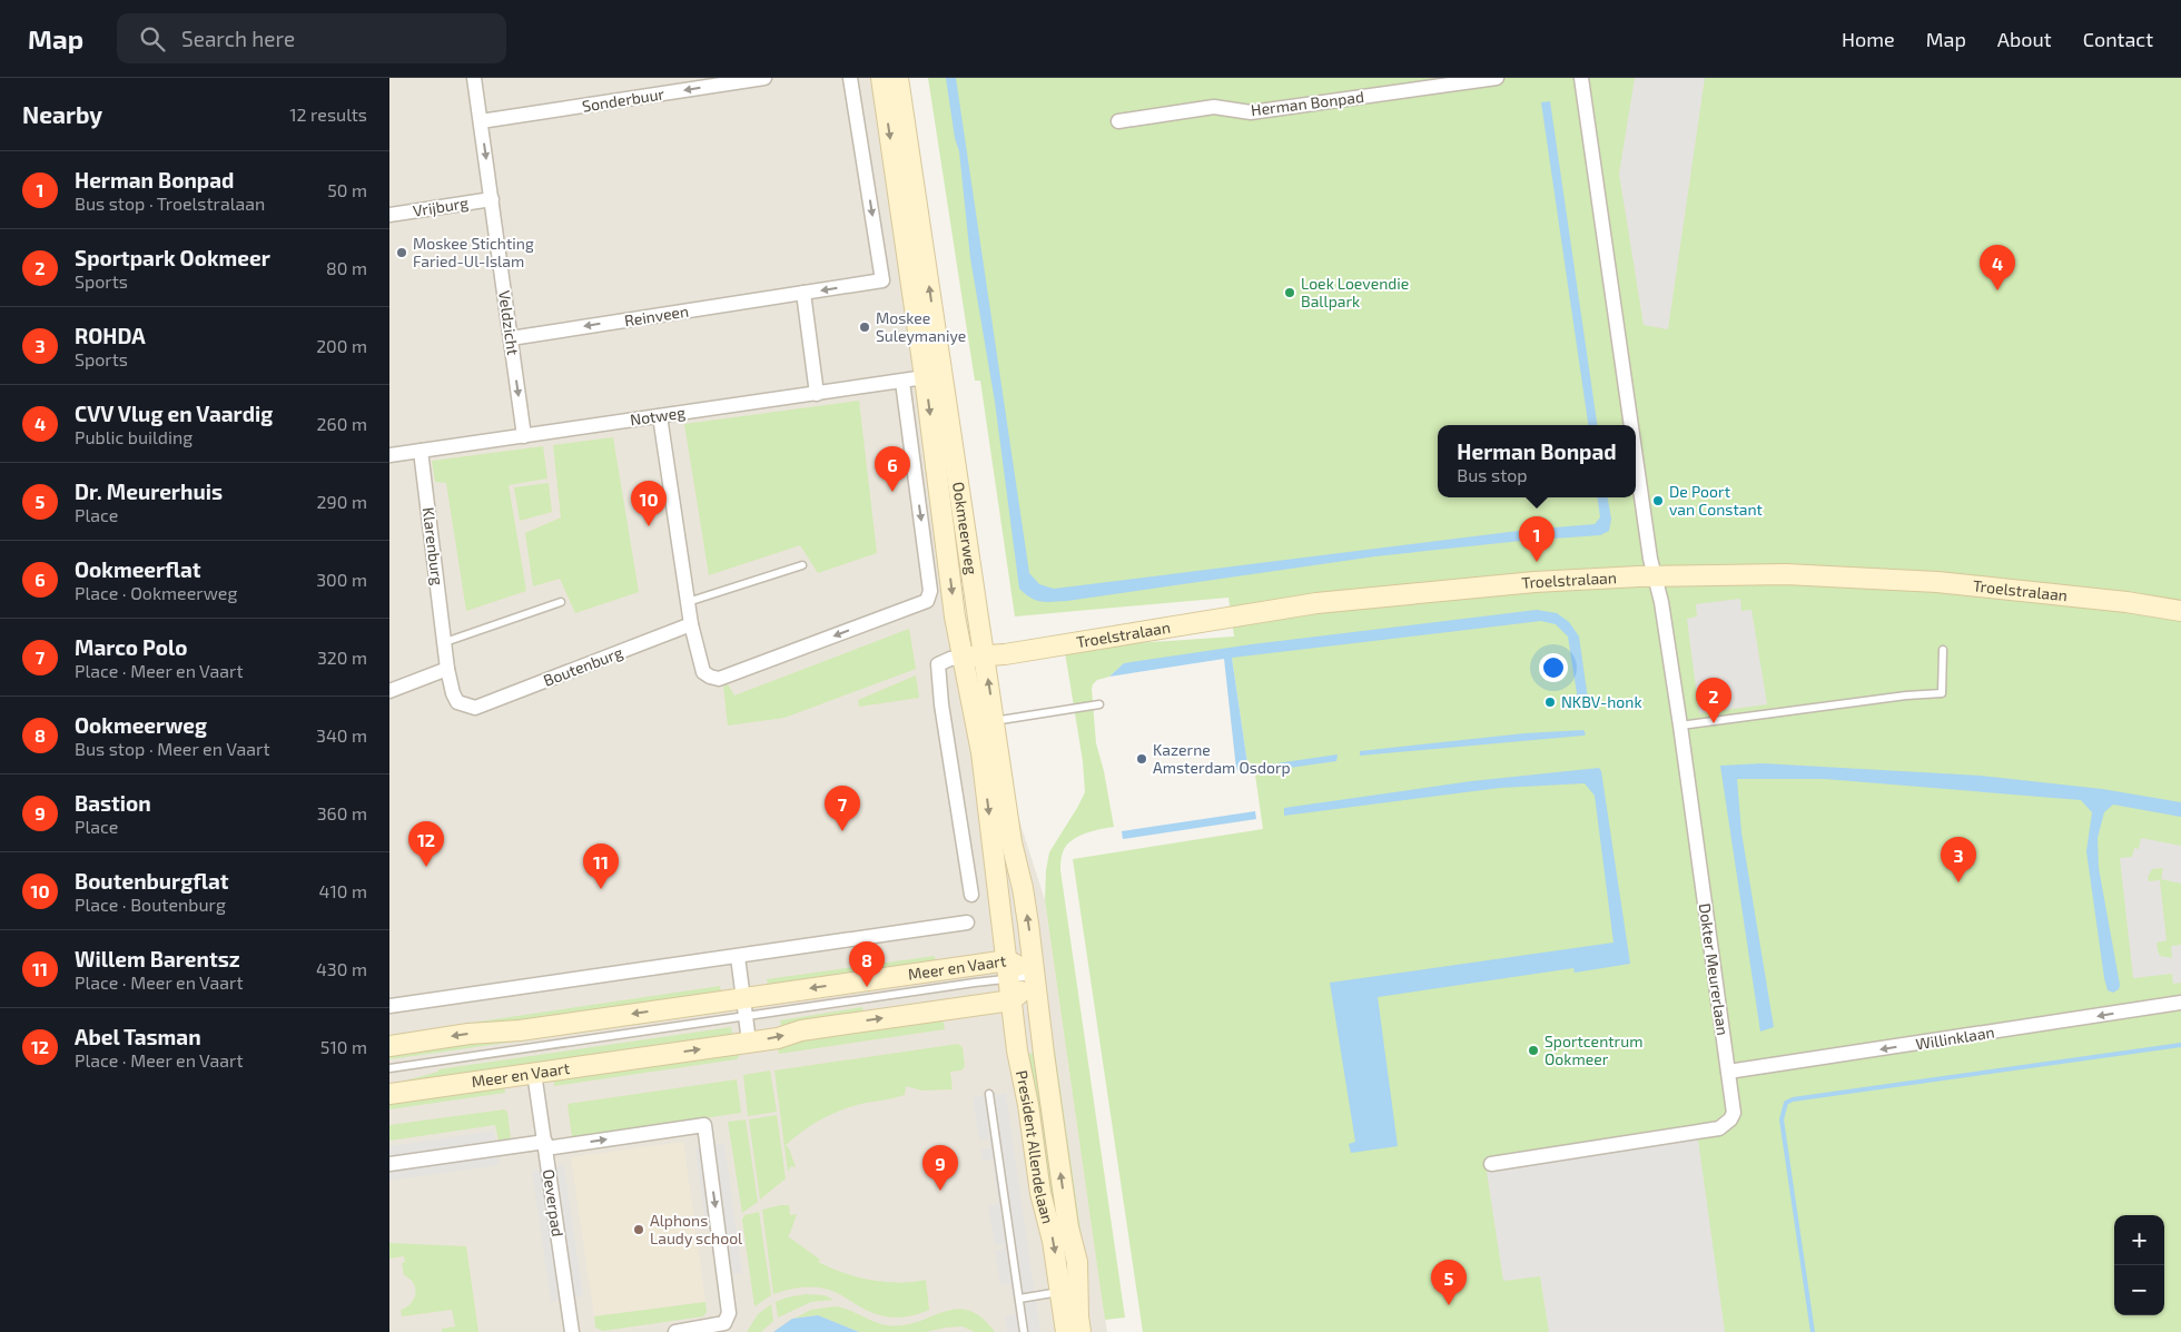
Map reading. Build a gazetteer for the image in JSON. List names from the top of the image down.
{
  "streets": {
    "main road": [
      "Ookmeerweg",
      "Troelstralaan",
      "Meer en Vaart",
      "President Allendelaan"
    ],
    "street": [
      "Sonderbuur",
      "Herman Bonpad",
      "Vrijburg",
      "Reinveen",
      "Veldzicht",
      "Notweg",
      "Klarenburg",
      "Boutenburg",
      "Dokter Meurerlaan",
      "Willinklaan",
      "Oeverpad"
    ]
  },
  "crossings": [
    ["Sonderbuur", "Veldzicht"],
    ["Vrijburg", "Veldzicht"],
    ["Reinveen", "Veldzicht"],
    ["Veldzicht", "Notweg"],
    ["Notweg", "Ookmeerweg"],
    ["Notweg", "Klarenburg"],
    ["Ookmeerweg", "Troelstralaan"],
    ["Ookmeerweg", "Meer en Vaart"],
    ["Ookmeerweg", "President Allendelaan"],
    ["Klarenburg", "Boutenburg"],
    ["Troelstralaan", "Dokter Meurerlaan"],
    ["Meer en Vaart", "President Allendelaan"],
    ["Meer en Vaart", "Oeverpad"],
    ["Dokter Meurerlaan", "Willinklaan"]
  ],
  "one_way": ["Sonderbuur", "Veldzicht", "Willinklaan"],
  "places": [
    "Moskee Stichting Faried-Ul-Islam",
    "Loek Loevendie Ballpark",
    "Moskee Suleymaniye",
    "De Poort van Constant",
    "NKBV-honk",
    "Kazerne Amsterdam Osdorp",
    "Sportcentrum Ookmeer",
    "Alphons Laudy school"
  ],
  "page": {
    "header": "Map",
    "search": "Search here",
    "nav": [
      "Home",
      "Map",
      "About",
      "Contact"
    ],
    "heading": ["Nearby", "12 results"],
    "list": [
      {
        "mark": "1",
        "name": "Herman Bonpad",
        "note": "Bus stop · Troelstralaan",
        "value": "50 m"
      },
      {
        "mark": "2",
        "name": "Sportpark Ookmeer",
        "note": "Sports",
        "value": "80 m"
      },
      {
        "mark": "3",
        "name": "ROHDA",
        "note": "Sports",
        "value": "200 m"
      },
      {
        "mark": "4",
        "name": "CVV Vlug en Vaardig",
        "note": "Public building",
        "value": "260 m"
      },
      {
        "mark": "5",
        "name": "Dr. Meurerhuis",
        "note": "Place",
        "value": "290 m"
      },
      {
        "mark": "6",
        "name": "Ookmeerflat",
        "note": "Place · Ookmeerweg",
        "value": "300 m"
      },
      {
        "mark": "7",
        "name": "Marco Polo",
        "note": "Place · Meer en Vaart",
        "value": "320 m"
      },
      {
        "mark": "8",
        "name": "Ookmeerweg",
        "note": "Bus stop · Meer en Vaart",
        "value": "340 m"
      },
      {
        "mark": "9",
        "name": "Bastion",
        "note": "Place",
        "value": "360 m"
      },
      {
        "mark": "10",
        "name": "Boutenburgflat",
        "note": "Place · Boutenburg",
        "value": "410 m"
      },
      {
        "mark": "11",
        "name": "Willem Barentsz",
        "note": "Place · Meer en Vaart",
        "value": "430 m"
      },
      {
        "mark": "12",
        "name": "Abel Tasman",
        "note": "Place · Meer en Vaart",
        "value": "510 m"
      }
    ],
    "pins": [
      "4",
      "6",
      "10",
      "1",
      "2",
      "7",
      "12",
      "3",
      "11",
      "8",
      "9",
      "5"
    ],
    "popup": ["Herman Bonpad", "Bus stop"],
    "map_buttons": ["+", "−"]
  }
}
